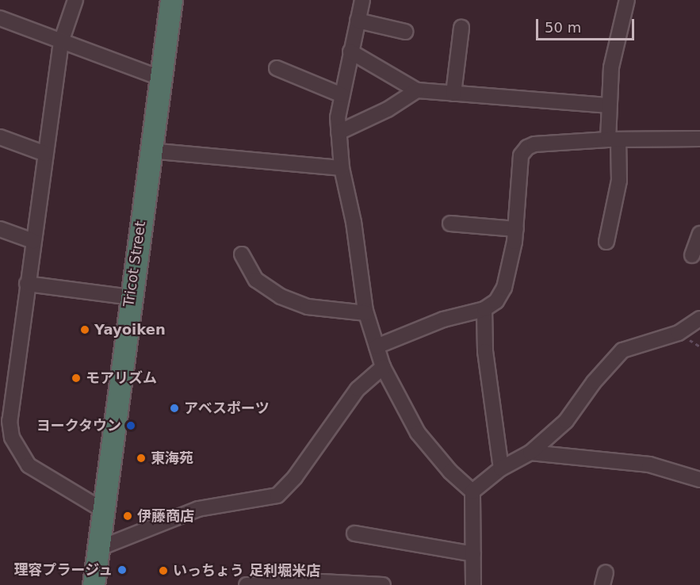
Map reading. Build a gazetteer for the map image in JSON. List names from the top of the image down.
{
  "streets": {
    "highway": ["Tricot Street"]
  },
  "places": [
    "Yayoiken",
    "モアリズム",
    "アベスポーツ",
    "ヨークタウン",
    "東海苑",
    "伊藤商店",
    "理容プラージュ",
    "いっちょう 足利堀米店"
  ],
  "scale_bar": "50 m"
}
